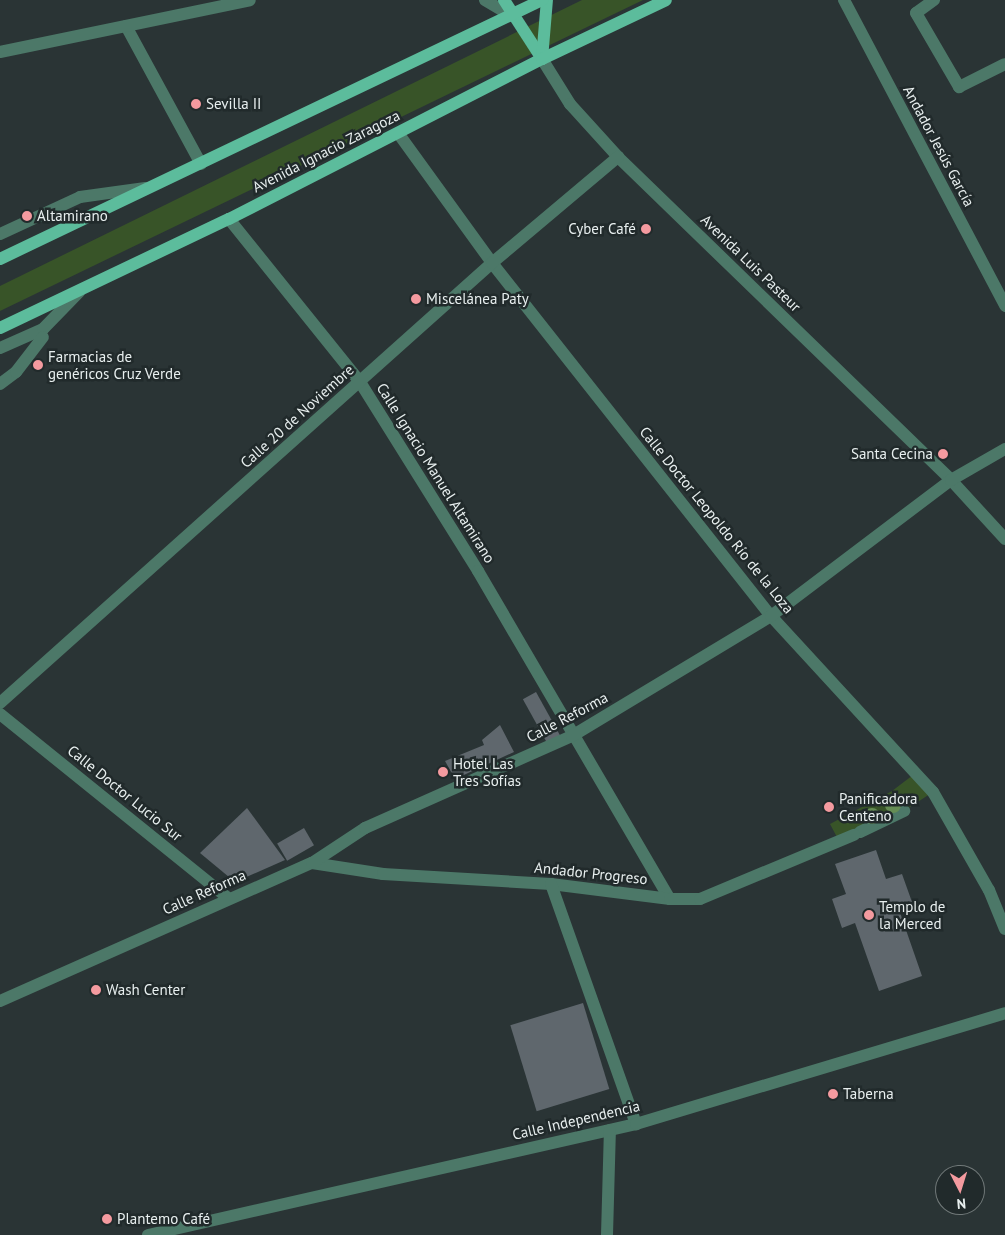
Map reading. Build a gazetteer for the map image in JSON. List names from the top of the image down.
{
  "streets": {
    "main road": ["Avenida Ignacio Zaragoza", "Avenida Luis Pasteur"],
    "street": [
      "Andador Jesús García",
      "Calle 20 de Noviembre",
      "Calle Ignacio Manuel Altamirano",
      "Calle Doctor Leopoldo Río de la Loza",
      "Calle Reforma",
      "Calle Doctor Lucio Sur",
      "Andador Progreso",
      "Calle Independencia"
    ]
  },
  "crossings": [
    ["Avenida Ignacio Zaragoza", "Avenida Luis Pasteur"],
    ["Avenida Ignacio Zaragoza", "Calle Ignacio Manuel Altamirano"],
    ["Avenida Ignacio Zaragoza", "Calle Doctor Leopoldo Río de la Loza"],
    ["Avenida Luis Pasteur", "Calle 20 de Noviembre"],
    ["Avenida Luis Pasteur", "Calle Reforma"],
    ["Calle 20 de Noviembre", "Calle Ignacio Manuel Altamirano"],
    ["Calle 20 de Noviembre", "Calle Doctor Leopoldo Río de la Loza"],
    ["Calle Ignacio Manuel Altamirano", "Calle Reforma"],
    ["Calle Ignacio Manuel Altamirano", "Andador Progreso"],
    ["Calle Doctor Leopoldo Río de la Loza", "Calle Reforma"],
    ["Calle Reforma", "Calle Doctor Lucio Sur"],
    ["Calle Reforma", "Andador Progreso"]
  ],
  "places": [
    "Sevilla II",
    "Altamirano",
    "Cyber Café",
    "Miscelánea Paty",
    "Farmacias de genéricos Cruz Verde",
    "Santa Cecina",
    "Hotel Las Tres Sofías",
    "Panificadora Centeno",
    "Templo de la Merced",
    "Wash Center",
    "Taberna",
    "Plantemo Café"
  ],
  "north": "bottom"
}
